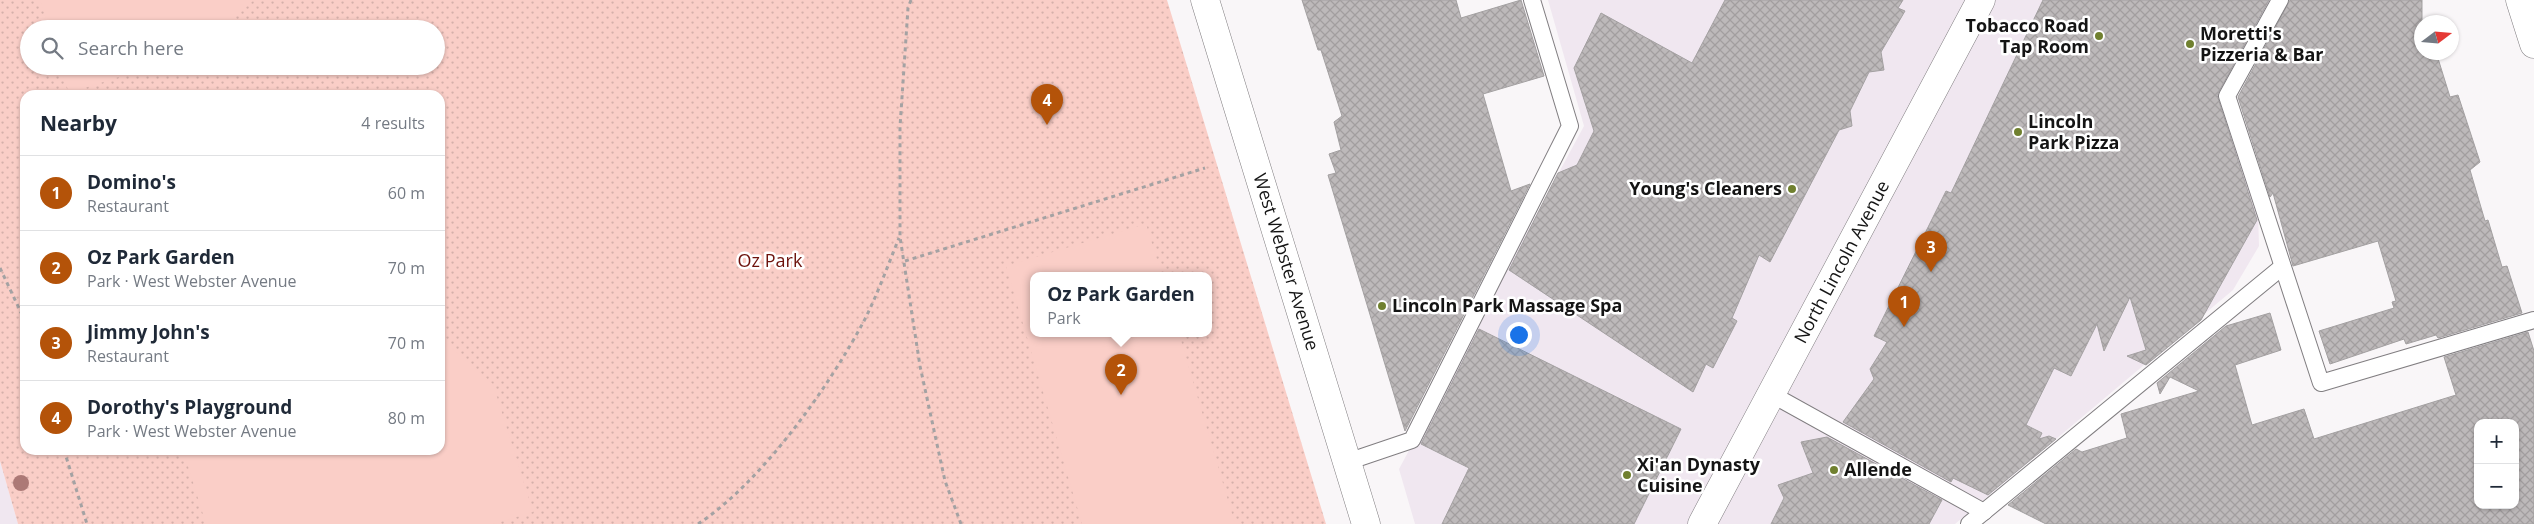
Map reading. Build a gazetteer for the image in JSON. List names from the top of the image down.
{
  "streets": {
    "street": ["West Webster Avenue", "North Lincoln Avenue"]
  },
  "parks": ["Oz Park"],
  "places": [
    "Tobacco Road Tap Room",
    "Moretti's Pizzeria & Bar",
    "Lincoln Park Pizza",
    "Young's Cleaners",
    "Lincoln Park Massage Spa",
    "Allende",
    "Xi'an Dynasty Cuisine"
  ],
  "north": "right",
  "page": {
    "search": "Search here",
    "pins": [
      "4",
      "3",
      "1",
      "2"
    ],
    "heading": ["Nearby", "4 results"],
    "list": [
      {
        "mark": "1",
        "name": "Domino's",
        "note": "Restaurant",
        "value": "60 m"
      },
      {
        "mark": "2",
        "name": "Oz Park Garden",
        "note": "Park · West Webster Avenue",
        "value": "70 m"
      },
      {
        "mark": "3",
        "name": "Jimmy John's",
        "note": "Restaurant",
        "value": "70 m"
      },
      {
        "mark": "4",
        "name": "Dorothy's Playground",
        "note": "Park · West Webster Avenue",
        "value": "80 m"
      }
    ],
    "popup": ["Oz Park Garden", "Park"],
    "map_buttons": ["+", "−"]
  }
}
